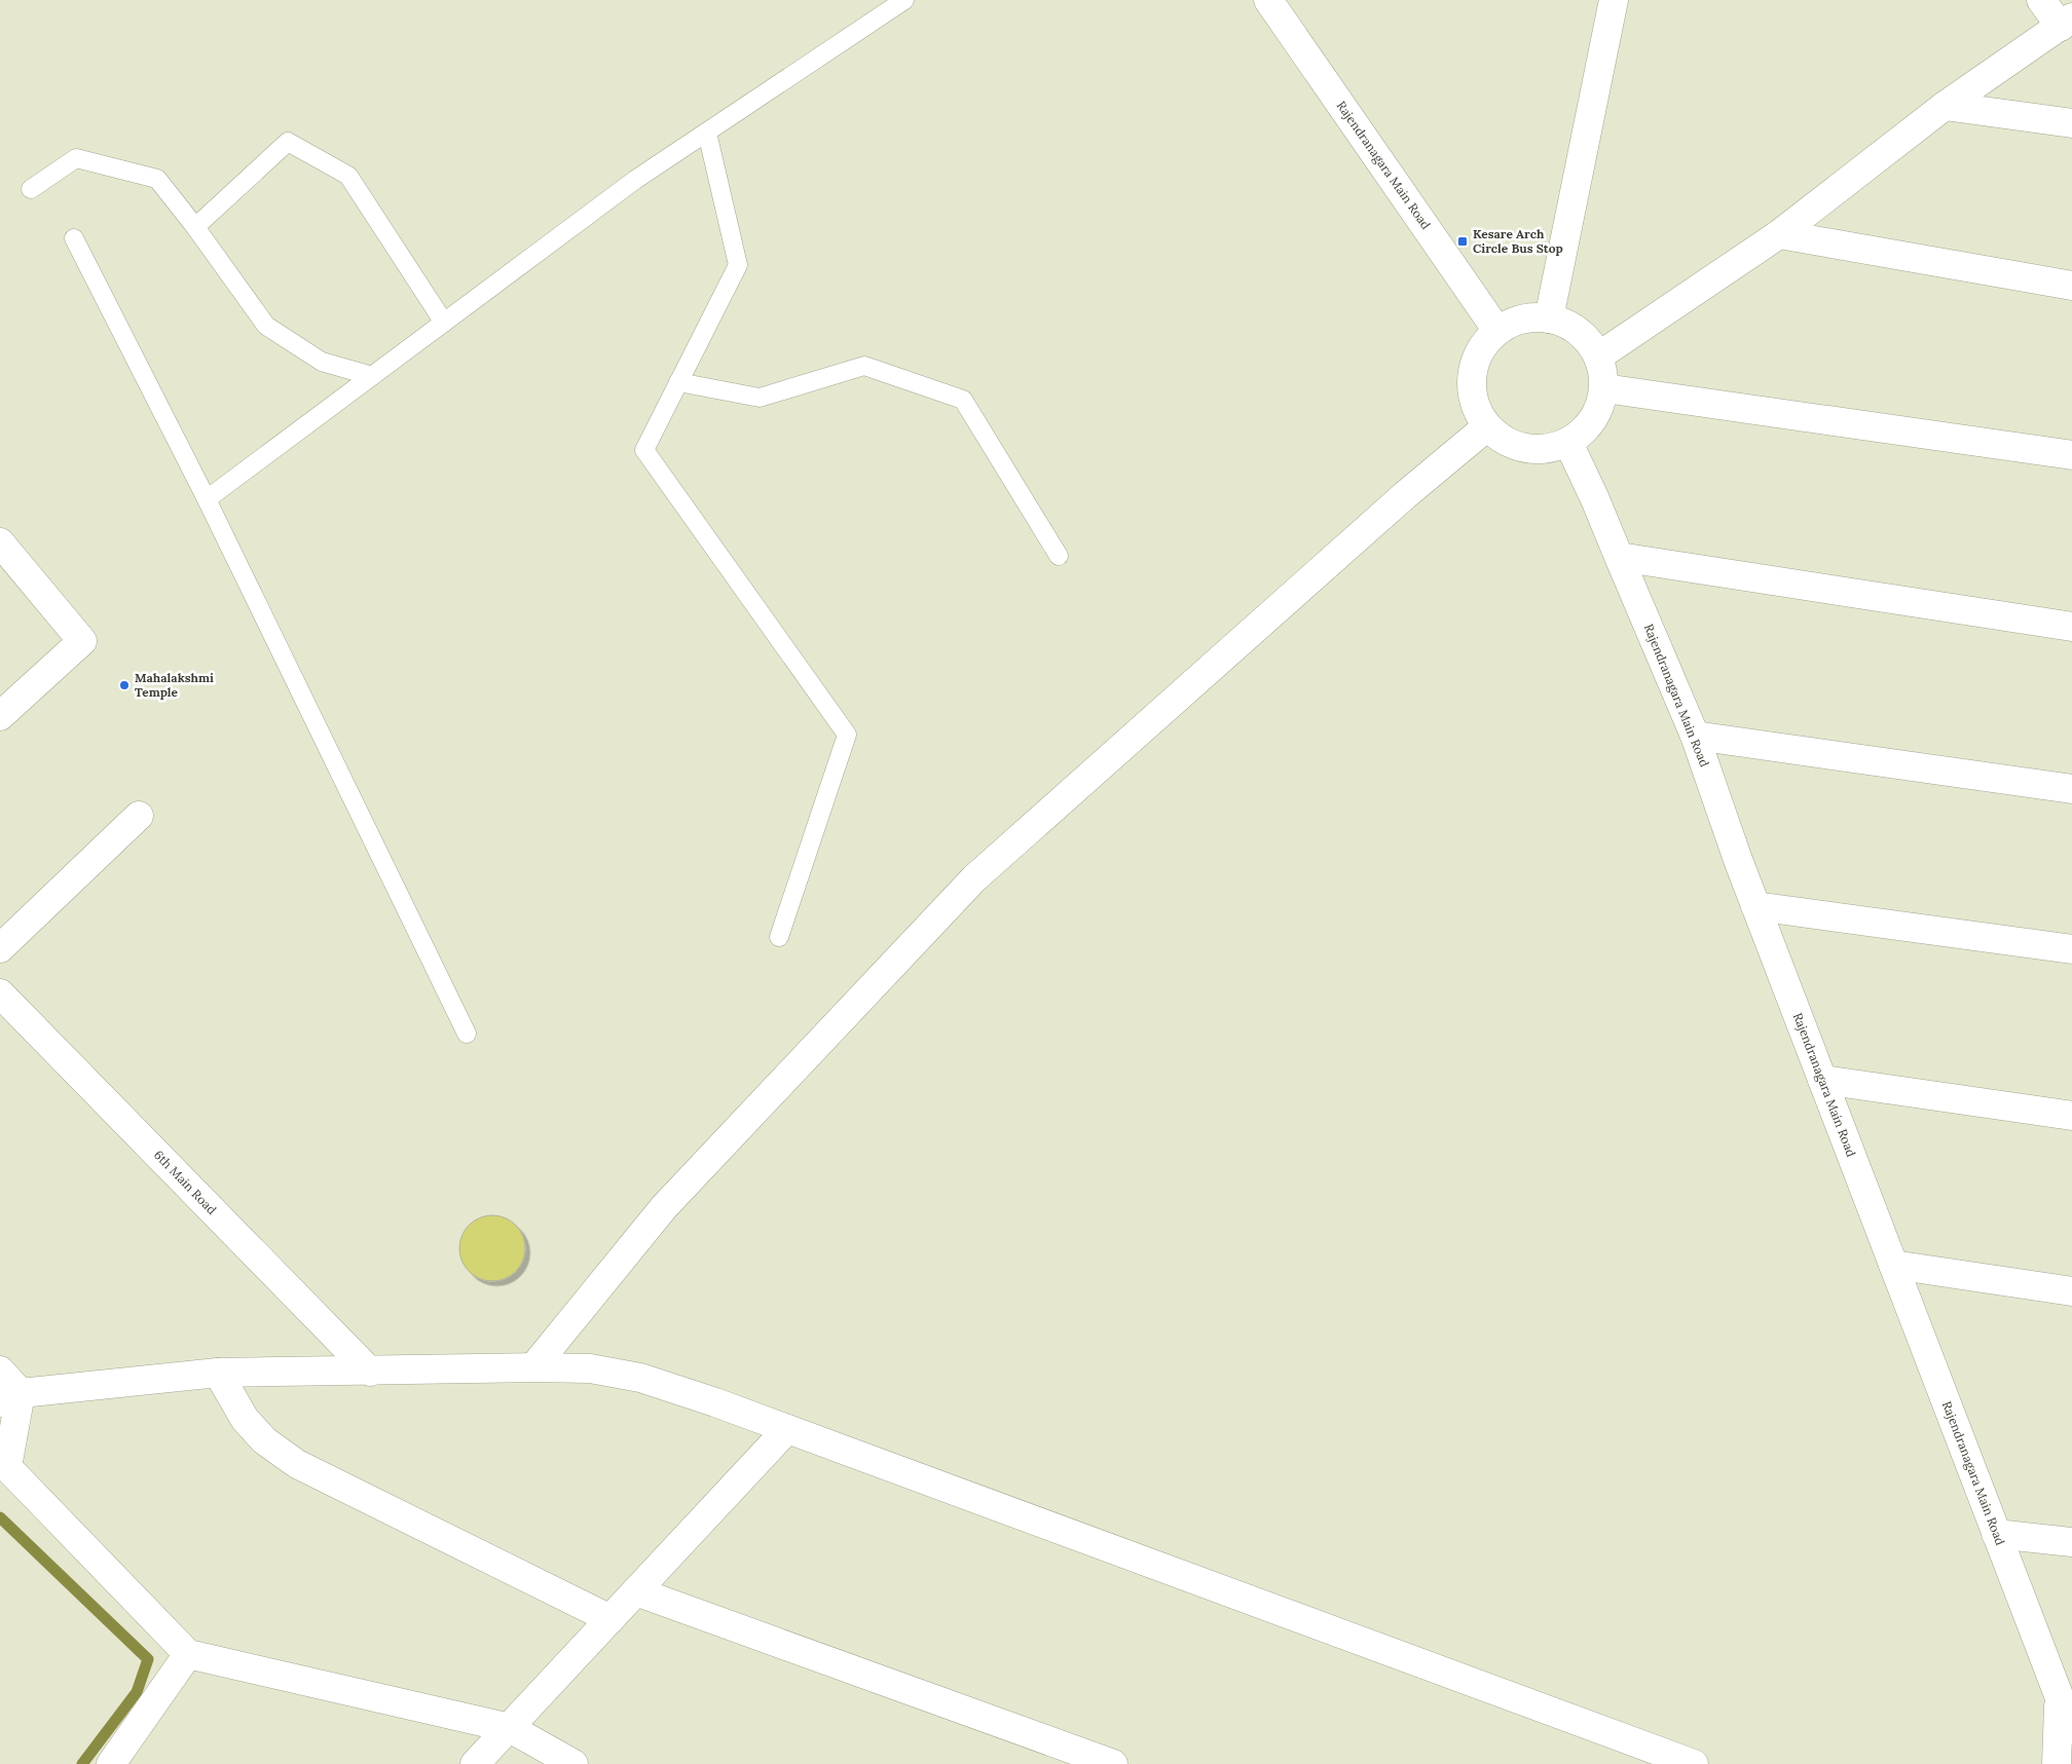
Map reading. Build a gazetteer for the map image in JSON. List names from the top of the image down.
{
  "streets": {
    "street": ["Rajendranagara Main Road", "6th Main Road"]
  },
  "places": {
    "transit": ["Kesare Arch Circle Bus Stop"],
    "other": ["Mahalakshmi Temple"]
  }
}
